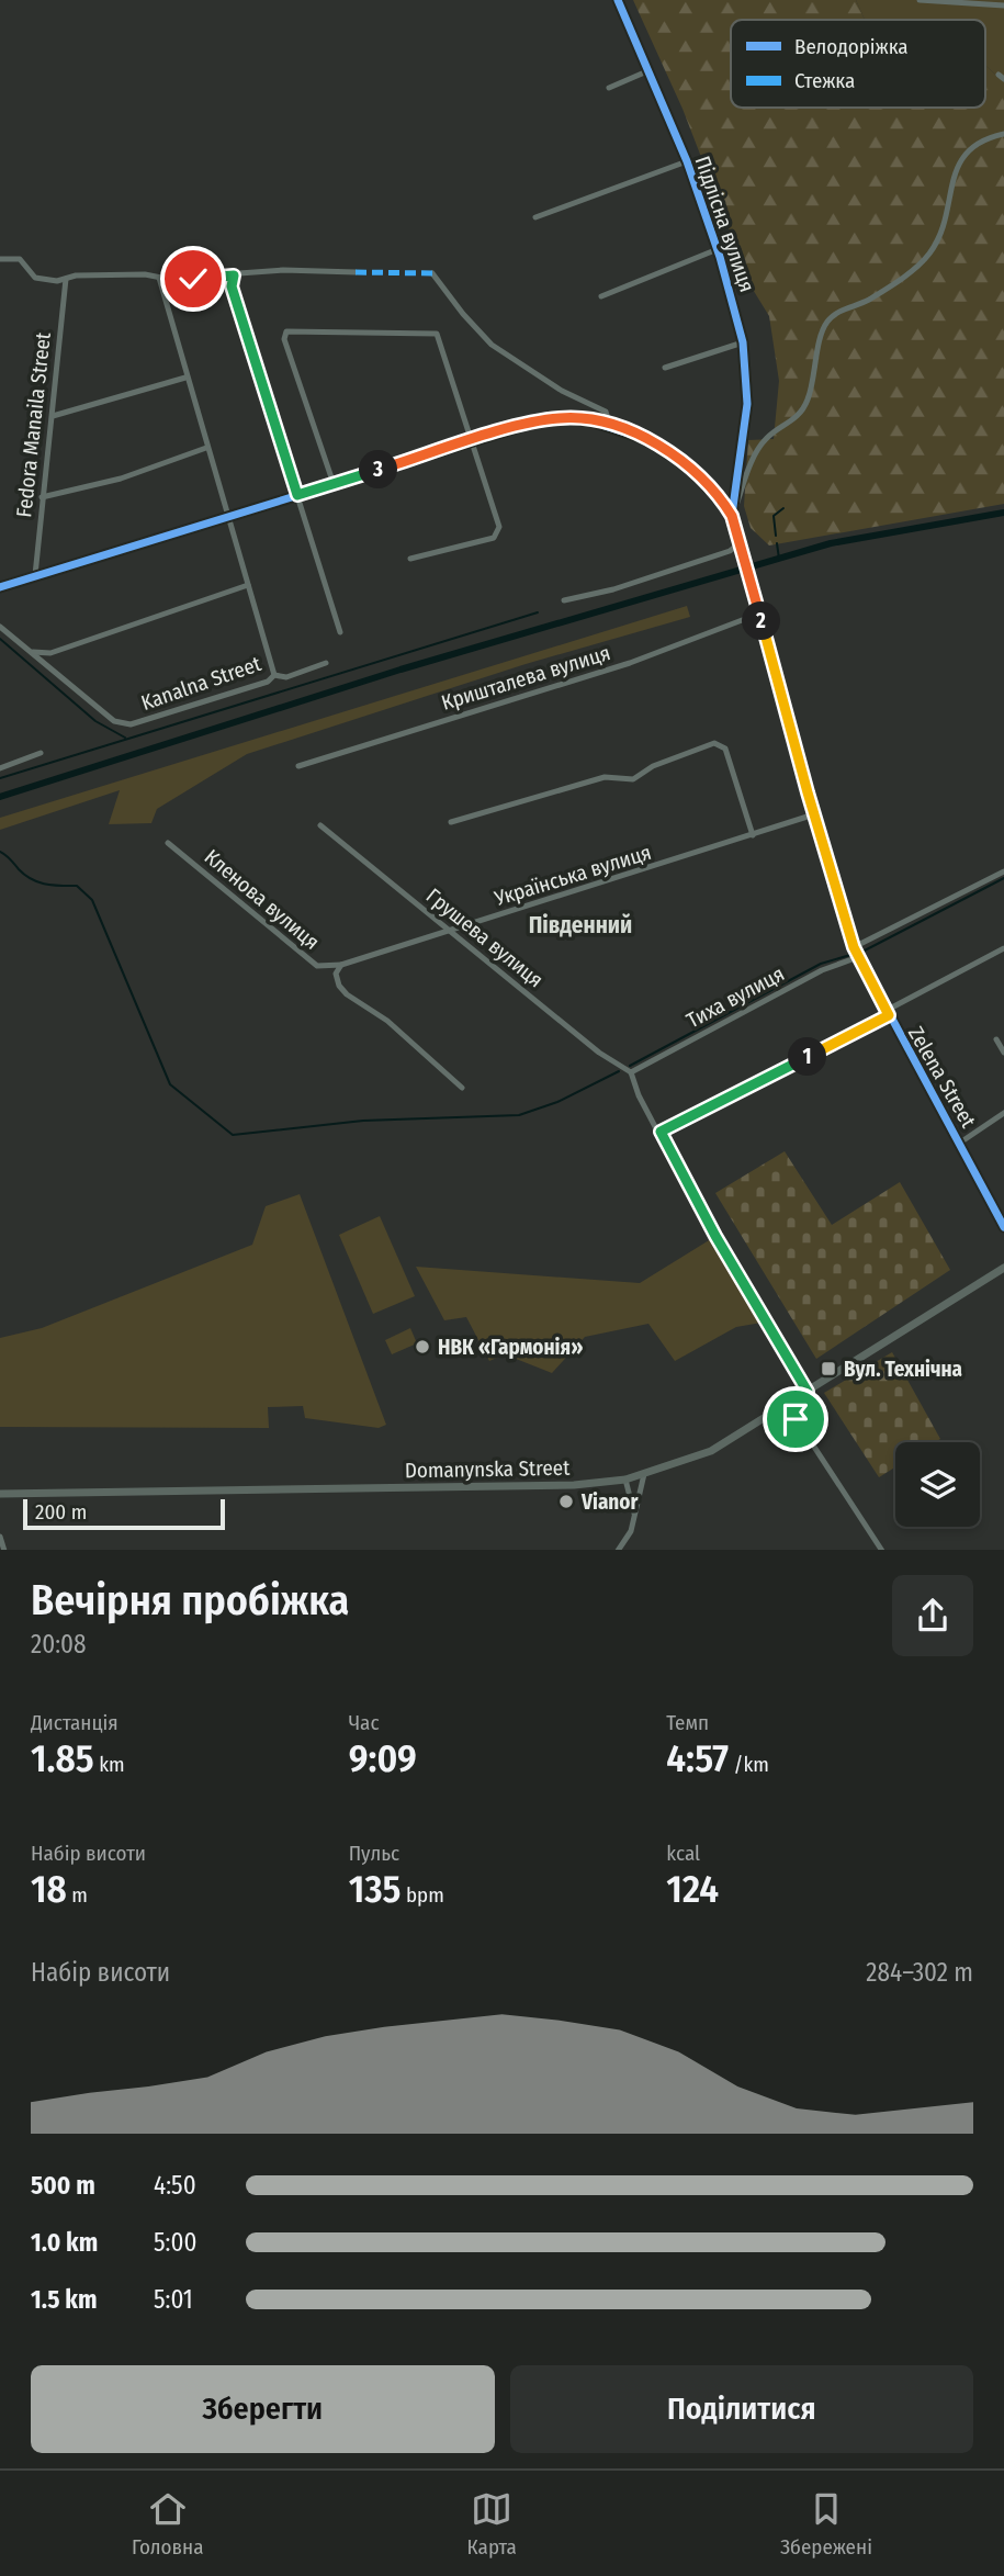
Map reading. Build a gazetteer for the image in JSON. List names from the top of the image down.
{
  "streets": {
    "main road": ["Domanynska Street"],
    "street": [
      "Підлісна вулиця",
      "Fedora Manaila Street",
      "Кришталева вулиця",
      "Kanalna Street",
      "Українська вулиця",
      "Кленова вулиця",
      "Грушева вулиця",
      "Тиха вулиця",
      "Zelena Street"
    ]
  },
  "crossings": [
    ["Підлісна вулиця", "Zelena Street"],
    ["Кришталева вулиця", "Zelena Street"],
    ["Українська вулиця", "Кленова вулиця"],
    ["Українська вулиця", "Грушева вулиця"],
    ["Українська вулиця", "Zelena Street"],
    ["Грушева вулиця", "Тиха вулиця"],
    ["Тиха вулиця", "Zelena Street"]
  ],
  "districts": ["Південний"],
  "places": {
    "other": ["НВК «Гармонія»", "Vianor"],
    "transit": ["Вул. Технічна"]
  },
  "legend": ["Велодоріжка", "Стежка"],
  "scale_bar": "200 m",
  "page": {
    "pins": ["3", "2", "1"],
    "scale": "200 m",
    "heading": ["Вечірня пробіжка", "20:08"],
    "stats": [
      ["Дистанція", "1.85 km"],
      ["Час", "9:09"],
      ["Темп", "4:57 /km"],
      ["Набір висоти", "18 m"],
      ["Пульс", "135 bpm"],
      ["kcal", "124"]
    ],
    "chart": ["Набір висоти", "284–302 m"],
    "list": [
      {
        "name": "500 m",
        "note": "4:50"
      },
      {
        "name": "1.0 km",
        "note": "5:00"
      },
      {
        "name": "1.5 km",
        "note": "5:01"
      }
    ],
    "buttons": ["Зберегти", "Поділитися"],
    "tabs": ["Головна", "Карта", "Збережені"]
  }
}
